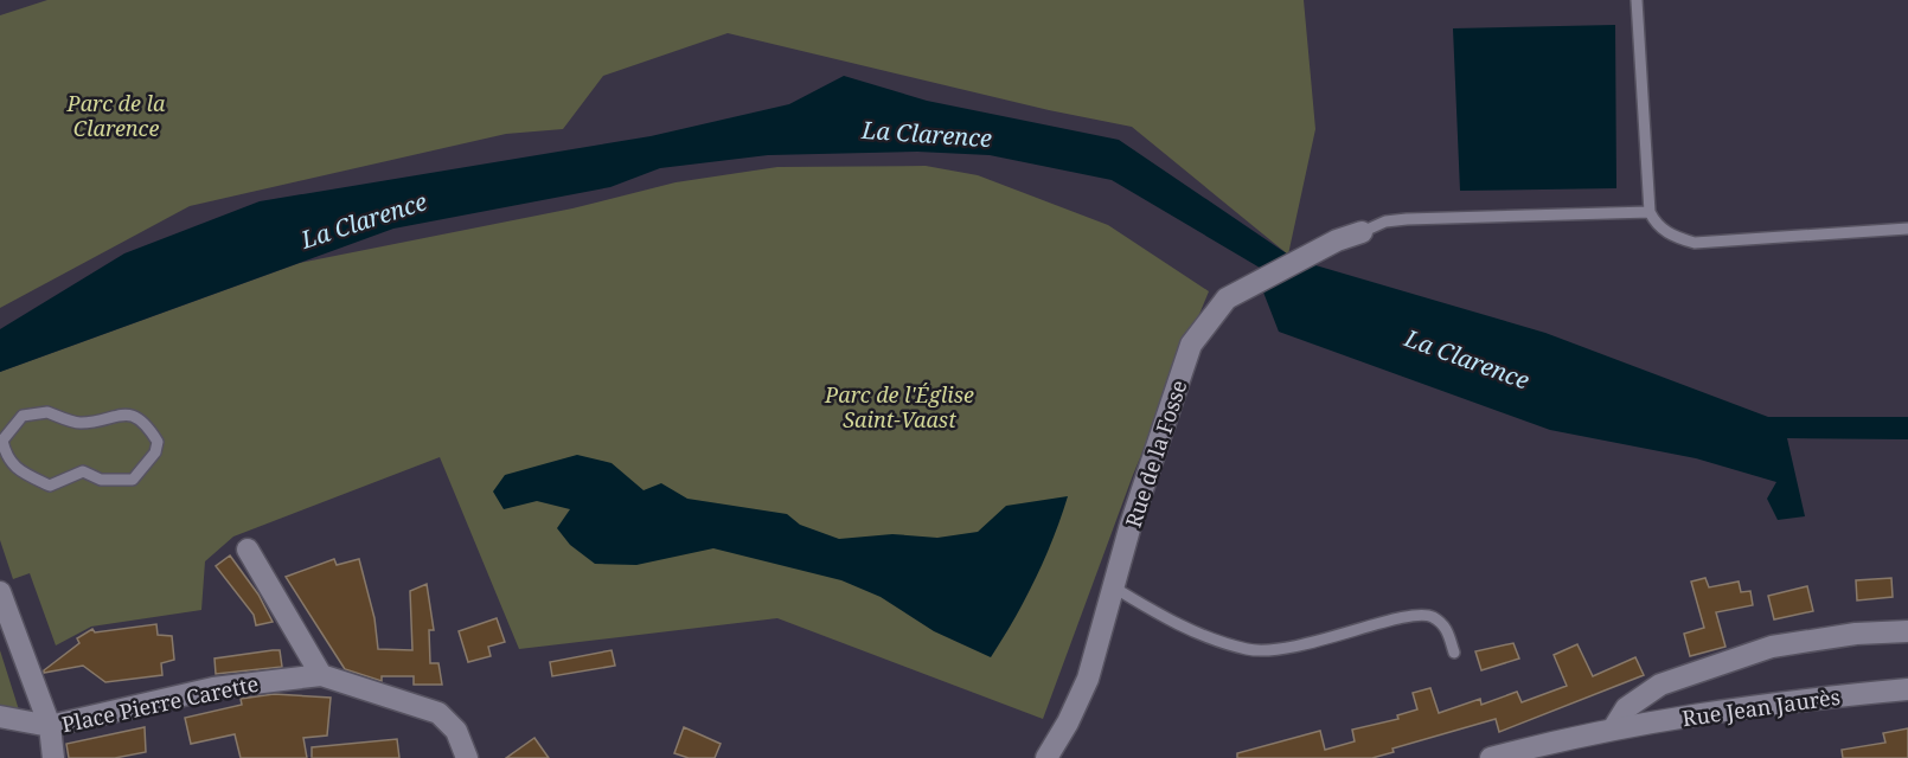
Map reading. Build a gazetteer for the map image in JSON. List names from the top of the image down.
{
  "streets": {
    "street": ["Rue de la Fosse", "Place Pierre Carette", "Rue Jean Jaurès"]
  },
  "water": ["La Clarence"],
  "parks": ["Parc de la Clarence", "Parc de l'Église Saint-Vaast"]
}
